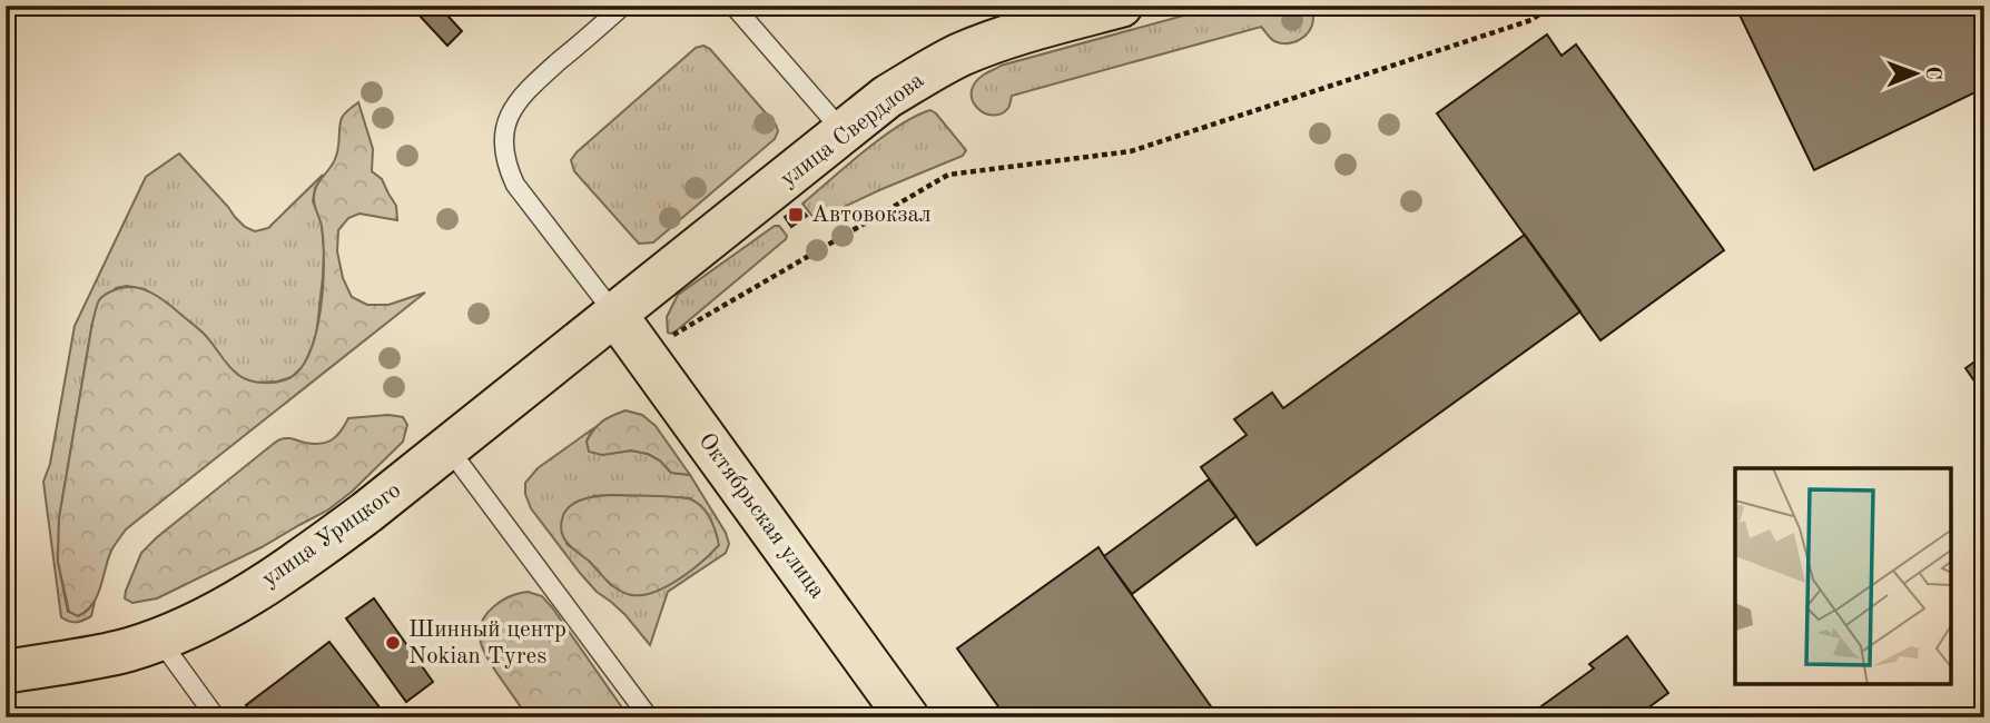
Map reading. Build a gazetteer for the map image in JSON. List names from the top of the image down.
{
  "streets": {
    "main road": ["улица Свердлова", "Октябрьская улица", "улица Урицкого"]
  },
  "crossings": [
    ["улица Свердлова", "Октябрьская улица"],
    ["улица Свердлова", "улица Урицкого"],
    ["Октябрьская улица", "улица Урицкого"]
  ],
  "places": {
    "transit": ["Автовокзал"],
    "other": ["Шинный центр Nokian Tyres"]
  },
  "north": "right"
}
